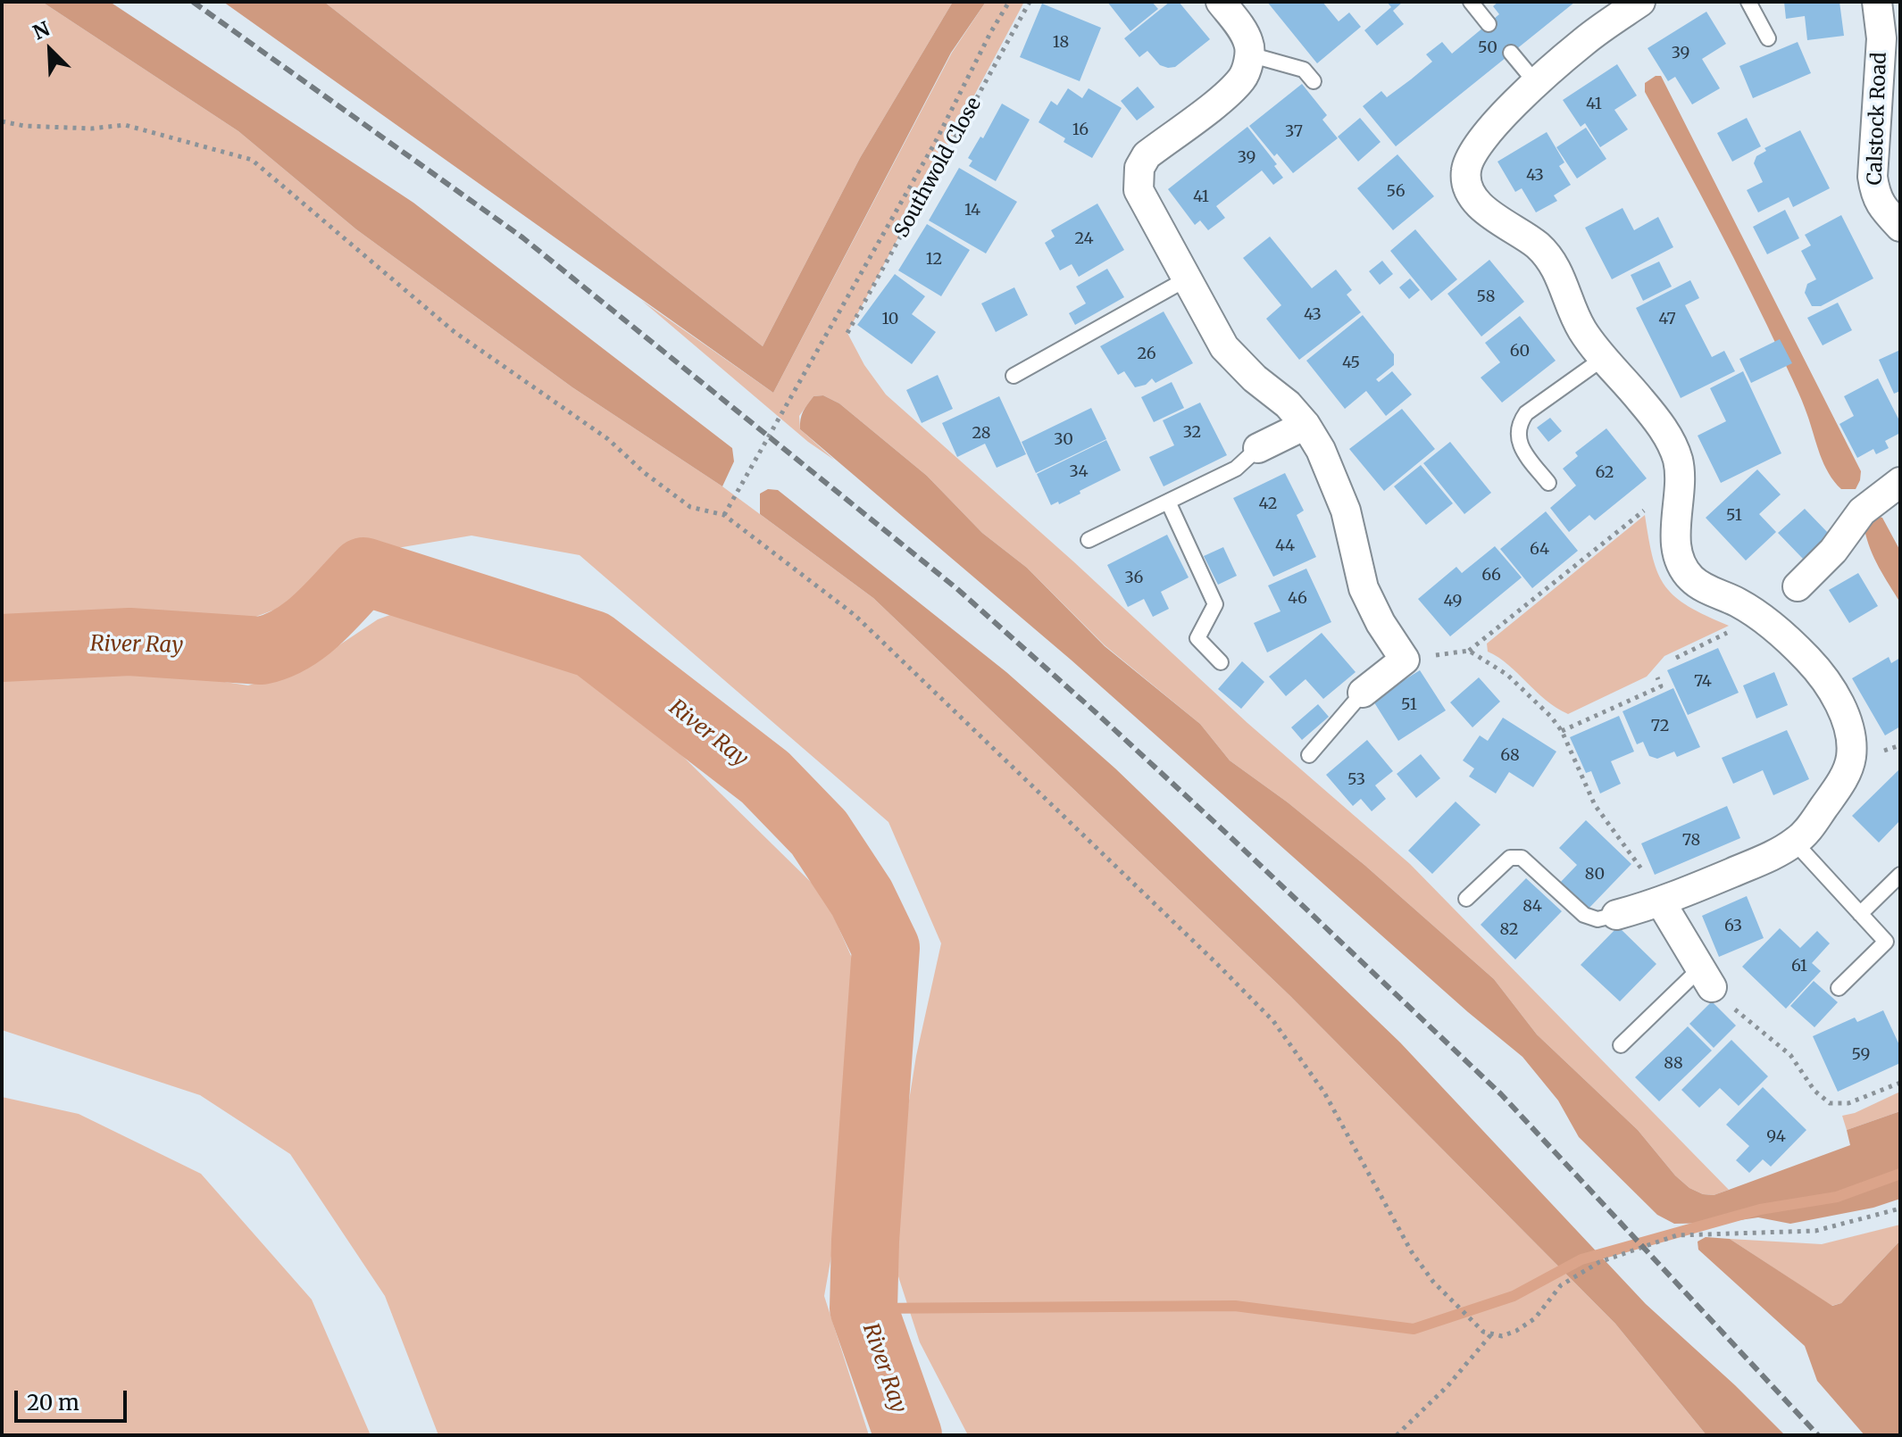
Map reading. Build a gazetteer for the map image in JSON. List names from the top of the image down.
{
  "streets": {
    "street": ["Calstock Road"],
    "path": ["Southwold Close"]
  },
  "water": ["River Ray"],
  "house_numbers": [
    "18",
    "50",
    "39",
    "41",
    "16",
    "37",
    "39",
    "43",
    "56",
    "41",
    "14",
    "24",
    "12",
    "58",
    "43",
    "10",
    "47",
    "60",
    "26",
    "45",
    "32",
    "28",
    "30",
    "34",
    "62",
    "42",
    "51",
    "44",
    "64",
    "66",
    "36",
    "46",
    "49",
    "74",
    "51",
    "72",
    "68",
    "53",
    "78",
    "80",
    "84",
    "63",
    "82",
    "61",
    "59",
    "88",
    "94"
  ],
  "scale_bar": "20 m",
  "north": "top left"
}
